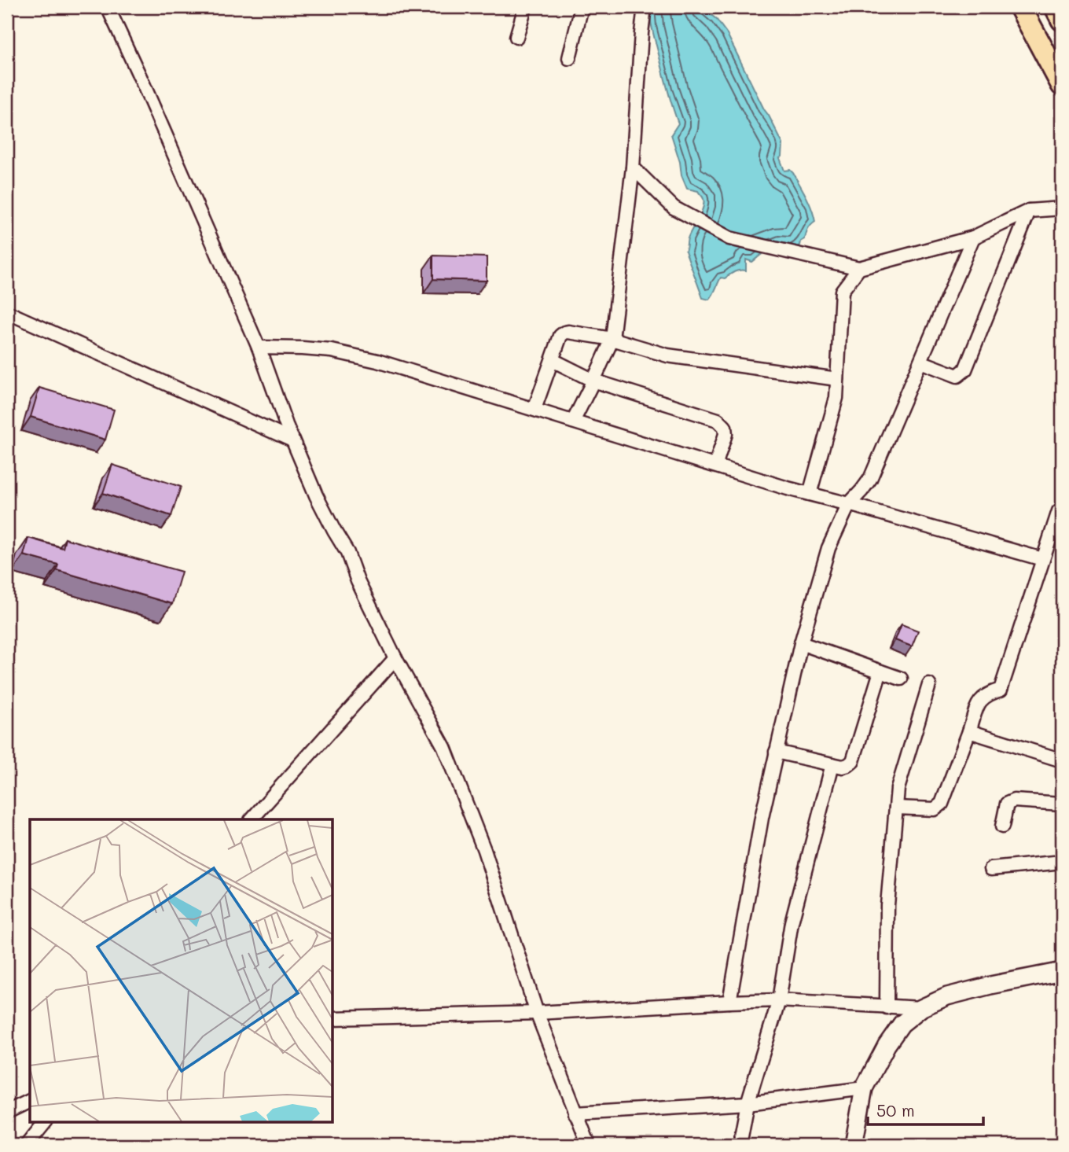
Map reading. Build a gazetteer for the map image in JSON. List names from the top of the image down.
{
  "scale_bar": "50 m"
}
